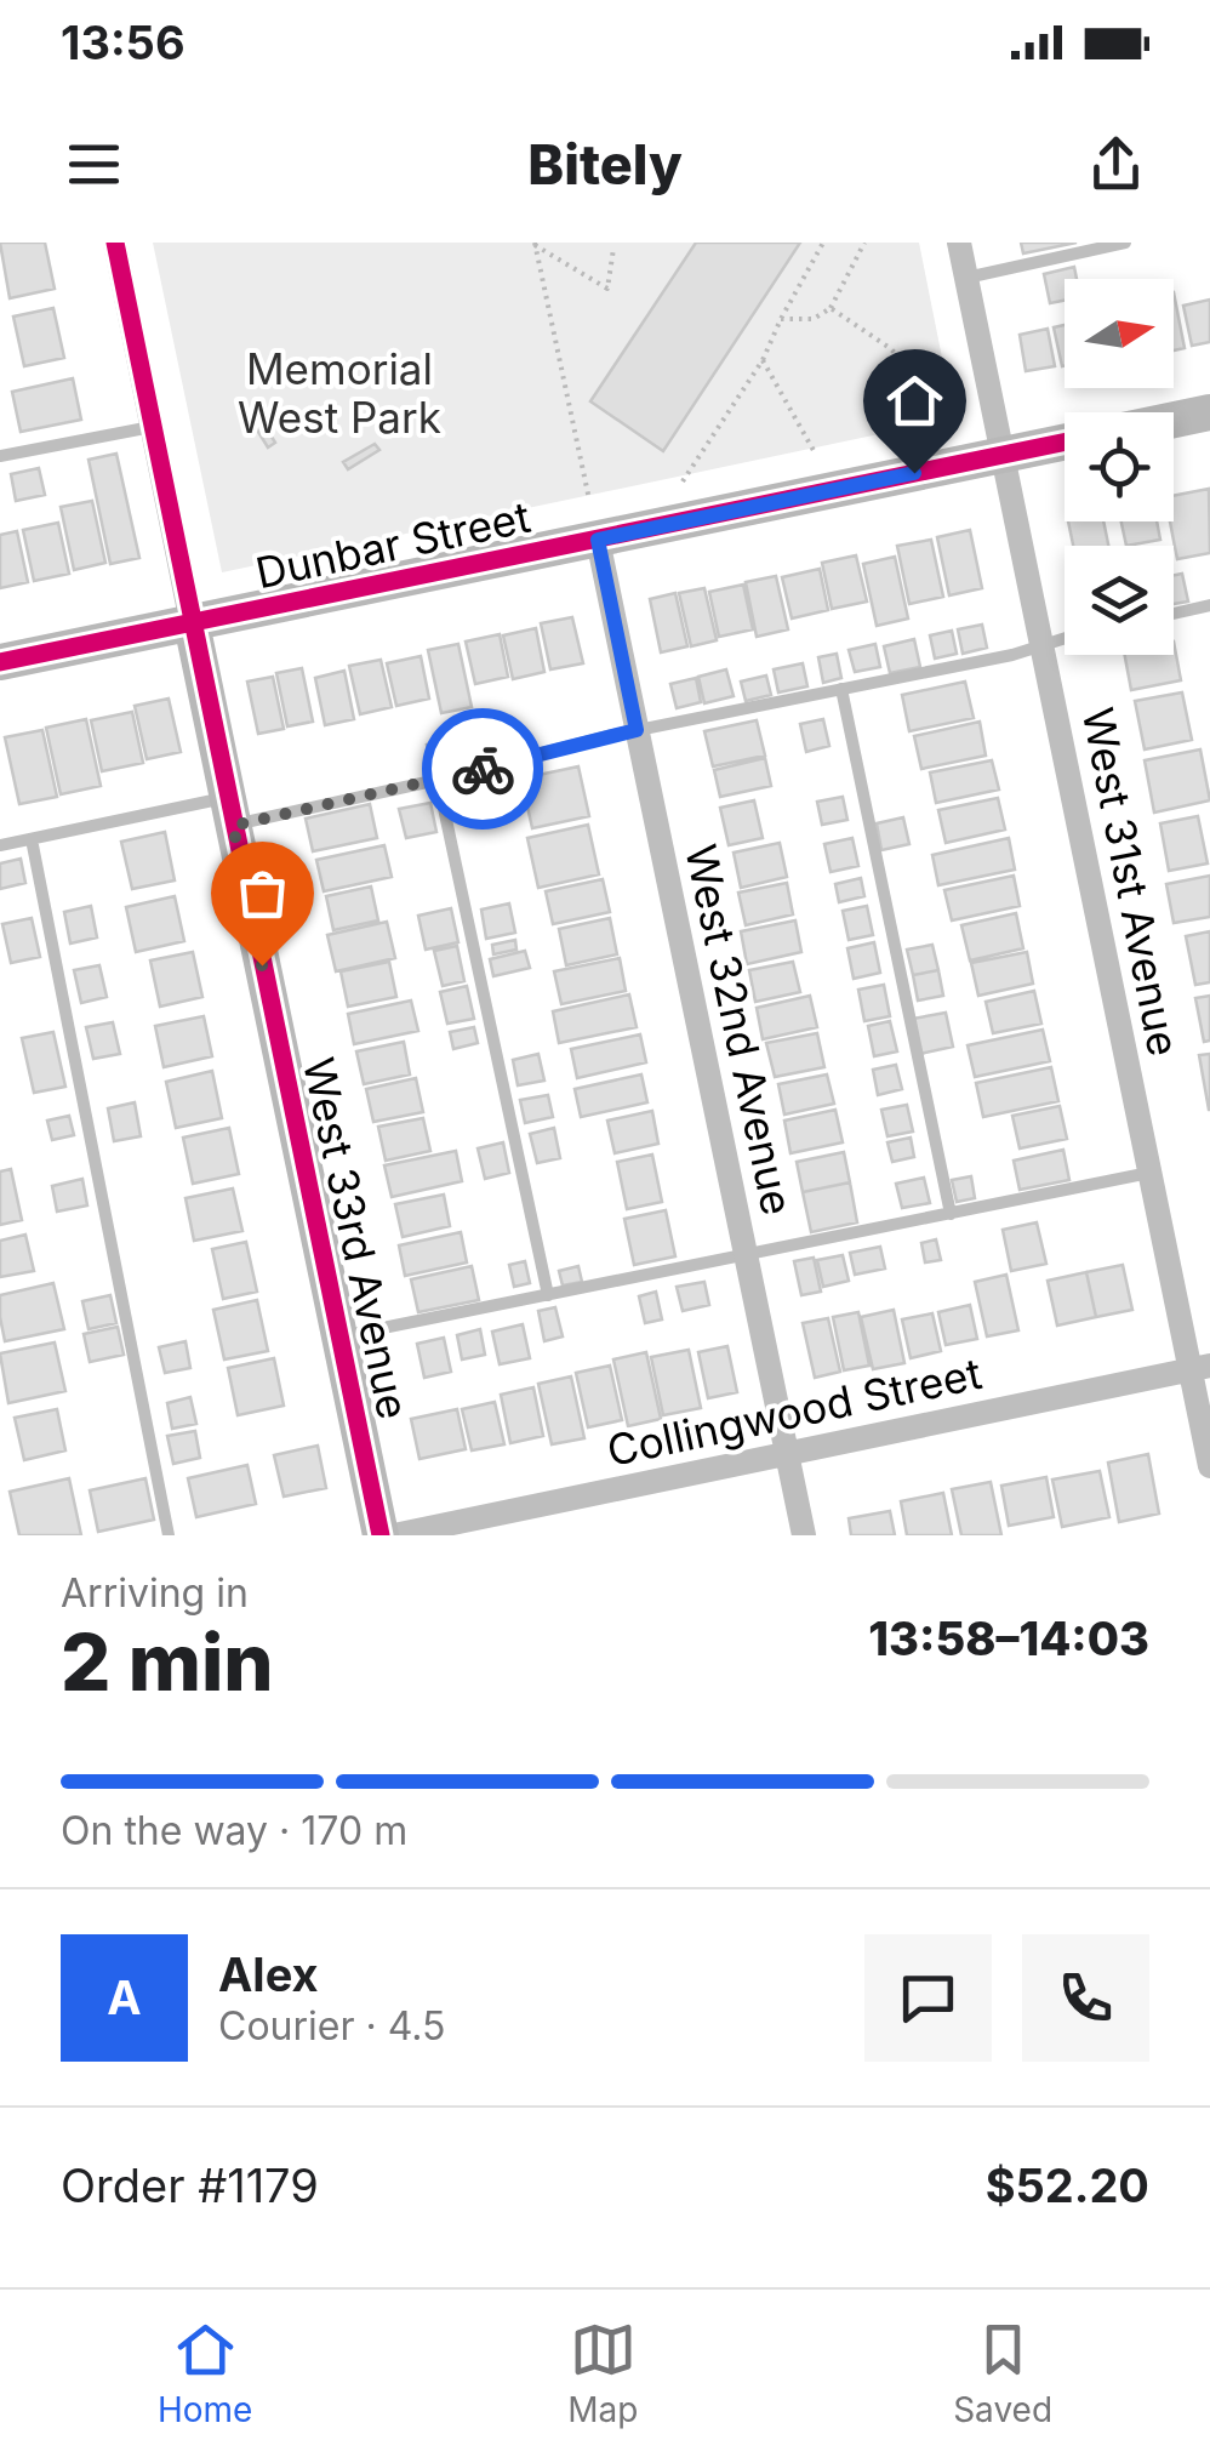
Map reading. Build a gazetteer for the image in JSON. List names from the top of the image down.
{
  "streets": {
    "main road": ["Dunbar Street", "West 33rd Avenue"],
    "street": ["West 31st Avenue", "West 32nd Avenue", "Collingwood Street"]
  },
  "crossings": [
    ["Dunbar Street", "West 31st Avenue"],
    ["Dunbar Street", "West 32nd Avenue"],
    ["Dunbar Street", "West 33rd Avenue"],
    ["West 31st Avenue", "Collingwood Street"],
    ["West 32nd Avenue", "Collingwood Street"]
  ],
  "parks": ["Memorial West Park"],
  "north": "right",
  "page": {
    "status": "13:56",
    "header": "Bitely",
    "heading": ["2 min", "Arriving in", "13:58–14:03"],
    "panel": [
      "Alex",
      "Courier · 4.5",
      "Order #1179",
      "$52.20"
    ],
    "bar": "On the way · 170 m",
    "round": "A",
    "tabs": ["Home", "Map", "Saved"]
  }
}
